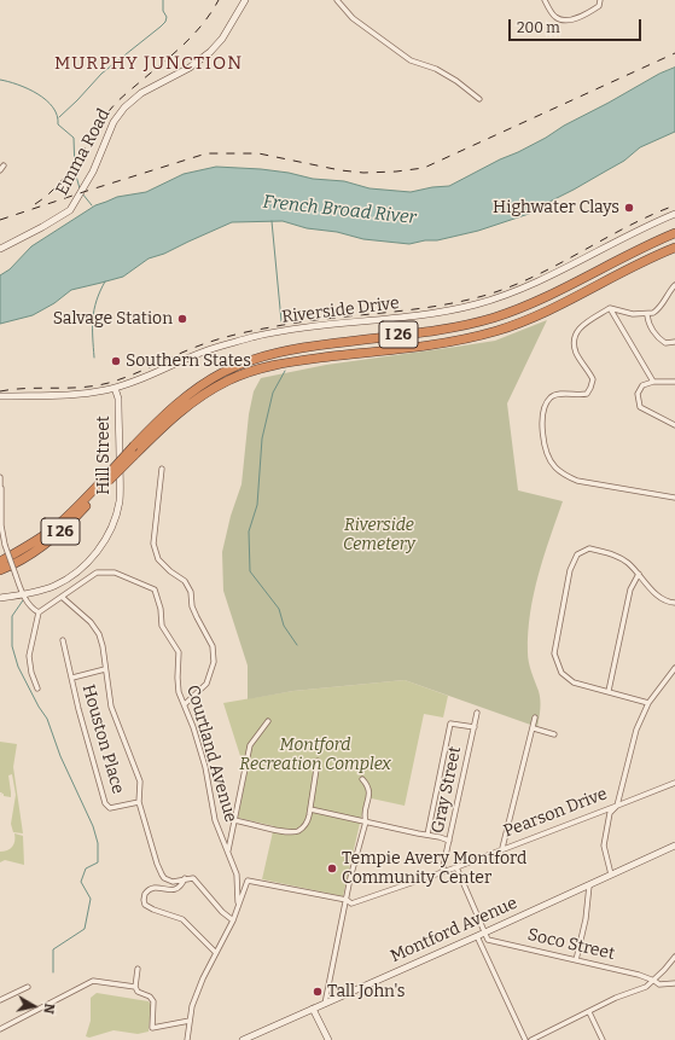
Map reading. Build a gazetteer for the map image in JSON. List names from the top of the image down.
{
  "streets": {
    "highway": ["I 26"],
    "street": [
      "Emma Road",
      "Riverside Drive",
      "Hill Street",
      "Houston Place",
      "Courtland Avenue",
      "Gray Street",
      "Pearson Drive",
      "Montford Avenue",
      "Soco Street"
    ]
  },
  "crossings": [
    ["Riverside Drive", "Hill Street"],
    ["Courtland Avenue", "Pearson Drive"],
    ["Gray Street", "Pearson Drive"],
    ["Montford Avenue", "Soco Street"]
  ],
  "districts": ["MURPHY JUNCTION"],
  "water": ["French Broad River"],
  "parks": ["Riverside Cemetery", "Montford Recreation Complex"],
  "places": [
    "Highwater Clays",
    "Salvage Station",
    "Southern States",
    "Tempie Avery Montford Community Center",
    "Tall John's"
  ],
  "scale_bar": "200 m",
  "north": "right"
}
